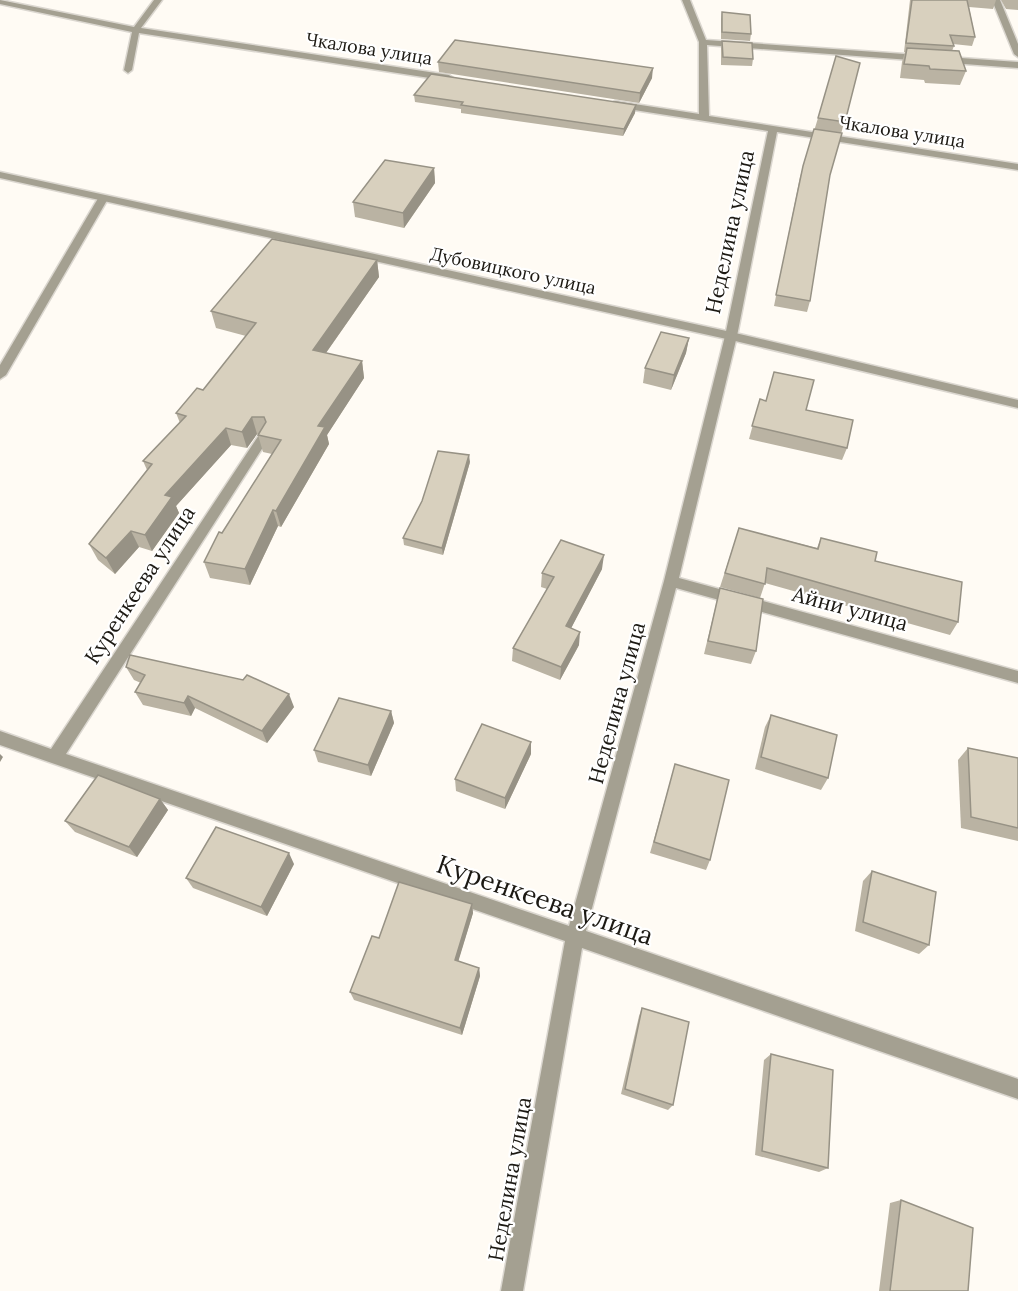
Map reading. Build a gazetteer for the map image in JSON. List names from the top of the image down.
{
  "streets": {
    "street": [
      "Чкалова улица",
      "Неделина улица",
      "Дубовицкого улица",
      "Куренкеева улица",
      "Айни улица"
    ]
  },
  "crossings": [
    ["Чкалова улица", "Неделина улица"],
    ["Неделина улица", "Дубовицкого улица"],
    ["Неделина улица", "Куренкеева улица"],
    ["Неделина улица", "Айни улица"]
  ]
}
